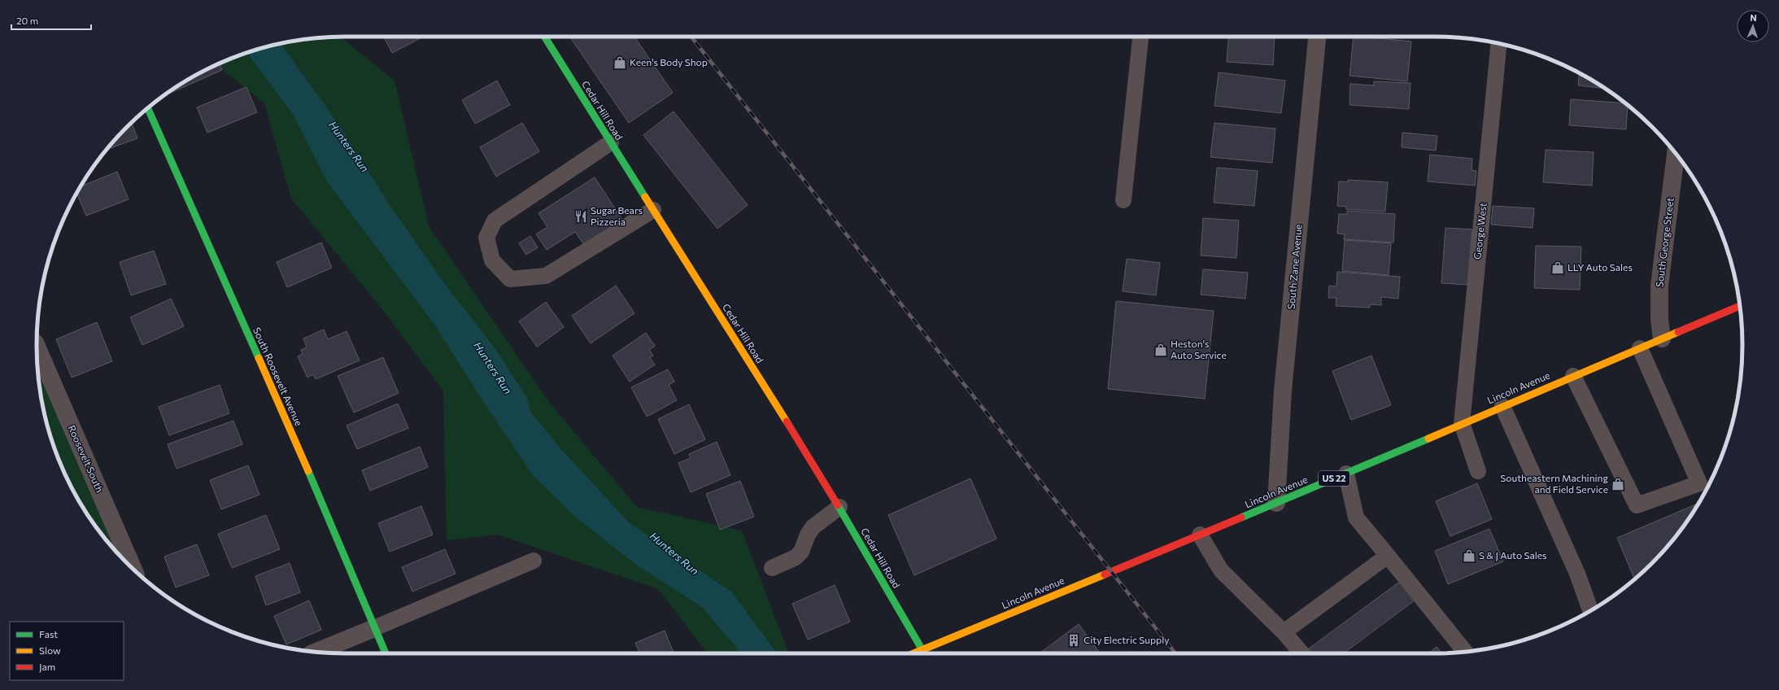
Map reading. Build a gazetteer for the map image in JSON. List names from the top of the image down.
{
  "streets": {
    "main road": [
      "Cedar Hill Road",
      "South Roosevelt Avenue",
      "Lincoln Avenue",
      "US 22"
    ],
    "street": ["South George Street", "South Zane Avenue", "Roosevelt South"],
    "lane": ["George West"]
  },
  "crossings": [
    ["George West", "Lincoln Avenue"],
    ["South George Street", "Lincoln Avenue"],
    ["South Zane Avenue", "Lincoln Avenue"]
  ],
  "water": ["Hunters Run"],
  "places": {
    "shop": [
      "Keen's Body Shop",
      "LLY Auto Sales",
      "Heston's Auto Service",
      "Southeastern Machining and Field Service",
      "S & J Auto Sales"
    ],
    "restaurant": ["Sugar Bears Pizzeria"],
    "building": ["City Electric Supply"]
  },
  "legend": ["Fast", "Slow", "Jam"],
  "scale_bar": "20 m",
  "north": "top"
}
